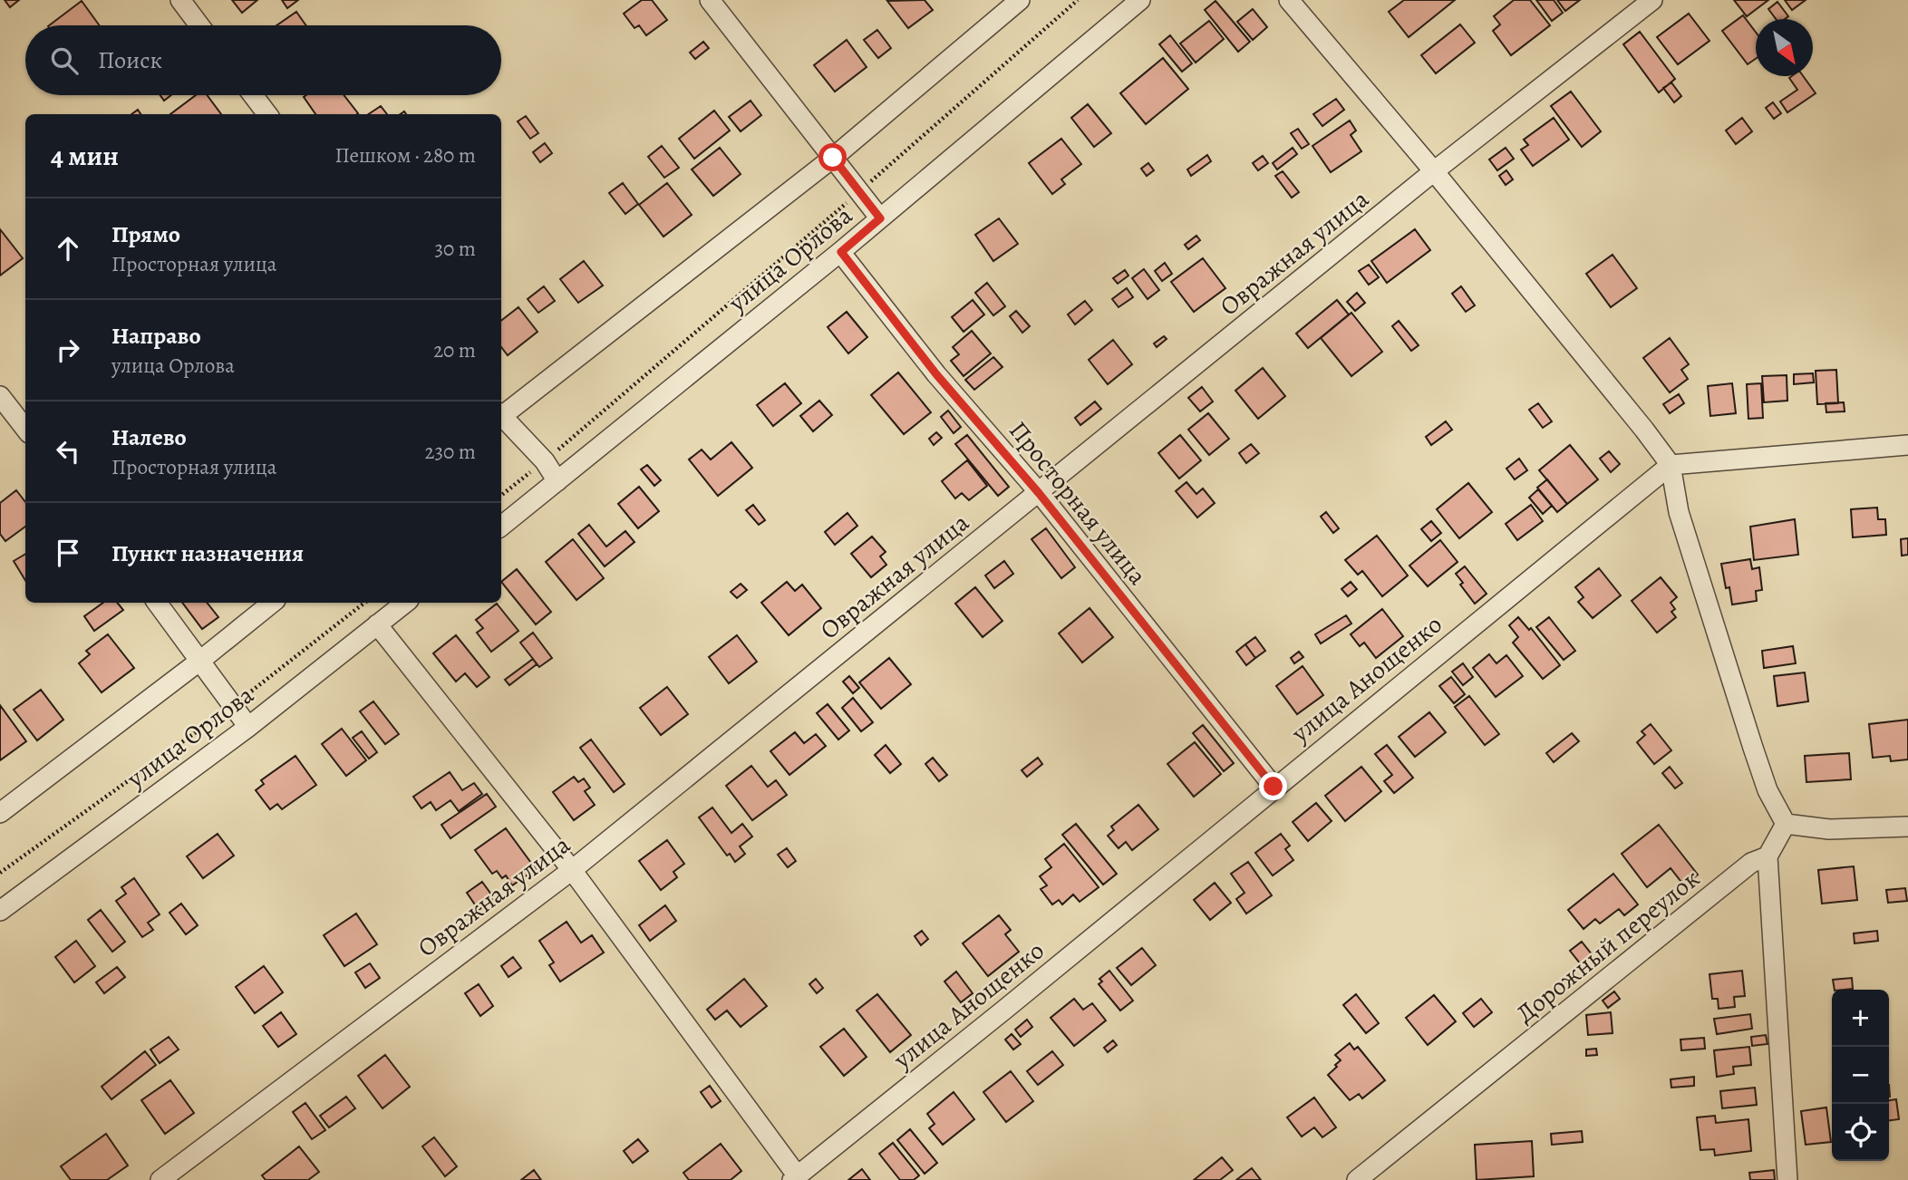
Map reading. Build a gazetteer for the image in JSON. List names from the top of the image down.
{
  "streets": {
    "street": [
      "Овражная улица",
      "улица Орлова",
      "Просторная улица",
      "улица Анощенко",
      "Дорожный переулок"
    ]
  },
  "crossings": [
    ["Овражная улица", "Просторная улица"],
    ["улица Орлова", "Просторная улица"],
    ["Просторная улица", "улица Анощенко"]
  ],
  "north": "bottom right",
  "page": {
    "search": "Поиск",
    "heading": ["4 мин", "Пешком · 280 m"],
    "list": [
      ["Прямо", "Просторная улица", "30 m"],
      ["Направо", "улица Орлова", "20 m"],
      ["Налево", "Просторная улица", "230 m"],
      "Пункт назначения"
    ],
    "map_buttons": ["+", "−"]
  }
}
